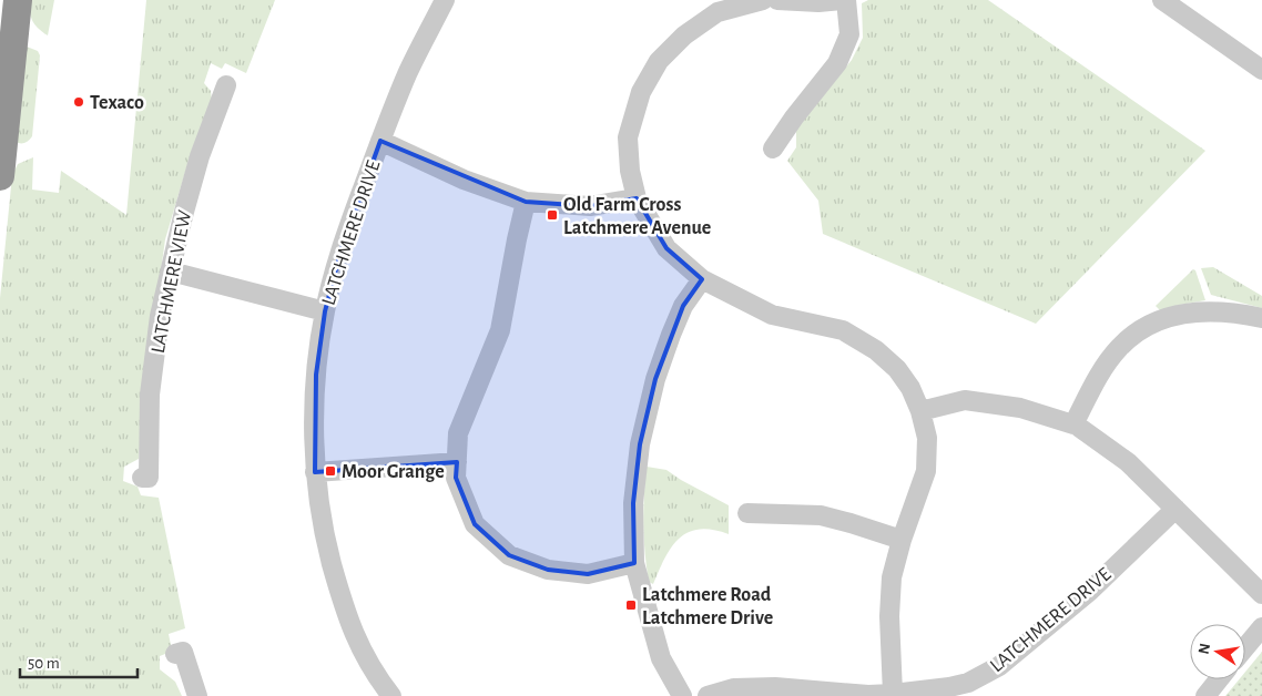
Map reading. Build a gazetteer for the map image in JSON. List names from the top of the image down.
{
  "streets": {
    "street": ["LATCHMERE DRIVE", "LATCHMERE VIEW"]
  },
  "places": {
    "other": ["Texaco"],
    "transit": ["Old Farm Cross Latchmere Avenue", "Moor Grange", "Latchmere Road Latchmere Drive"]
  },
  "scale_bar": "50 m",
  "north": "left"
}
